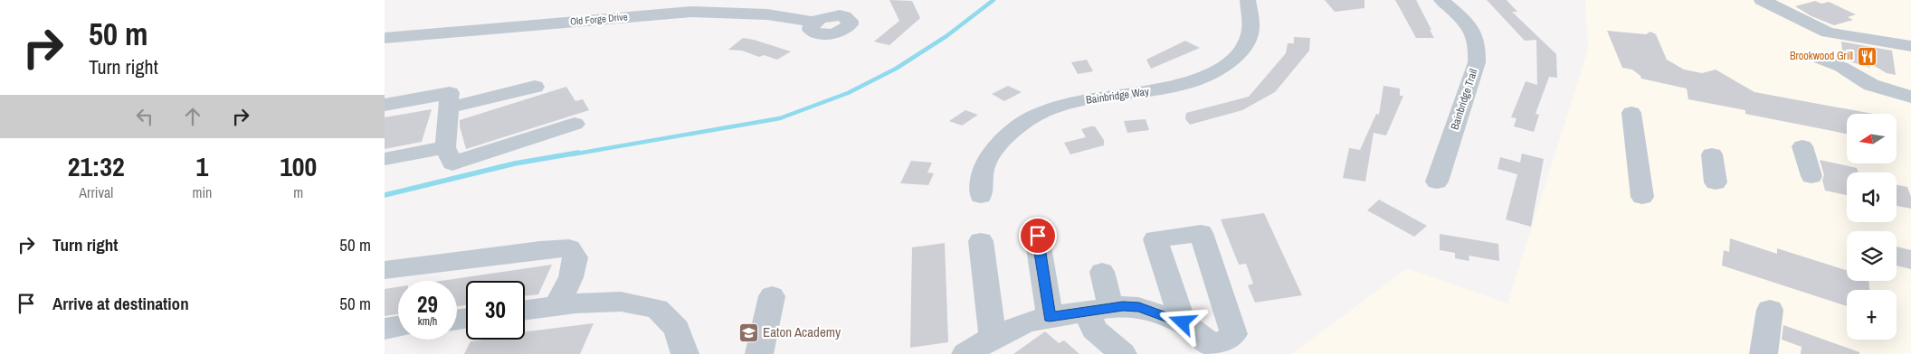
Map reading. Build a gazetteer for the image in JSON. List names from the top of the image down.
{
  "streets": {
    "street": ["Old Forge Drive", "Bainbridge Way", "Bainbridge Trail"]
  },
  "places": {
    "restaurant": ["Brookwood Grill"],
    "school or university": ["Eaton Academy"]
  },
  "north": "left",
  "page": {
    "turn": ["50 m", "Turn right"],
    "map_buttons": "+",
    "eta": [
      "21:32",
      "Arrival",
      "1",
      "min",
      "100",
      "m"
    ],
    "list": [
      {
        "name": "Turn right",
        "value": "50 m"
      },
      {
        "name": "Arrive at destination",
        "value": "50 m"
      }
    ],
    "speed": "29 km/h",
    "limit": "30"
  }
}
